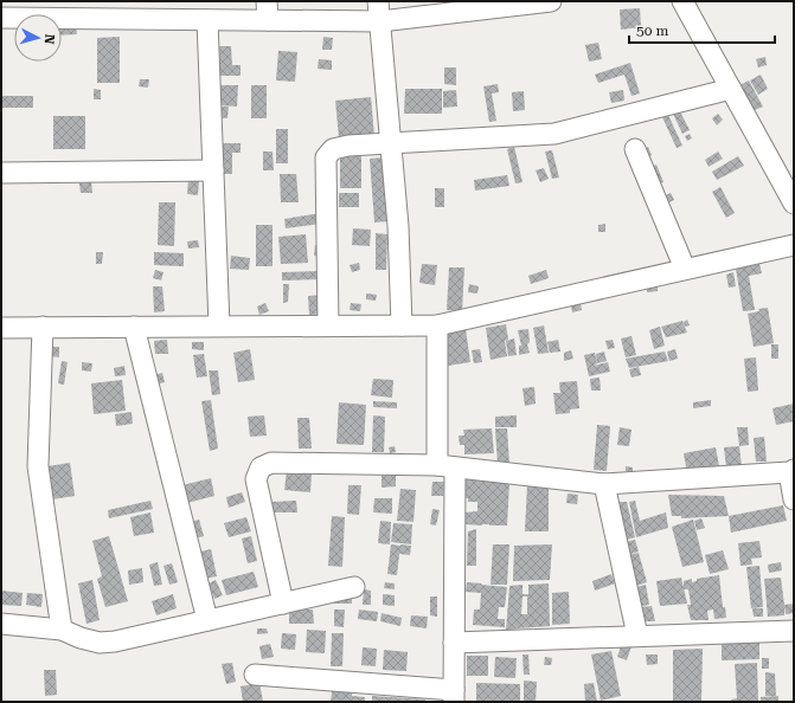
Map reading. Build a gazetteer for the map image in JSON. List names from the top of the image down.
{
  "scale_bar": "50 m",
  "north": "right"
}
